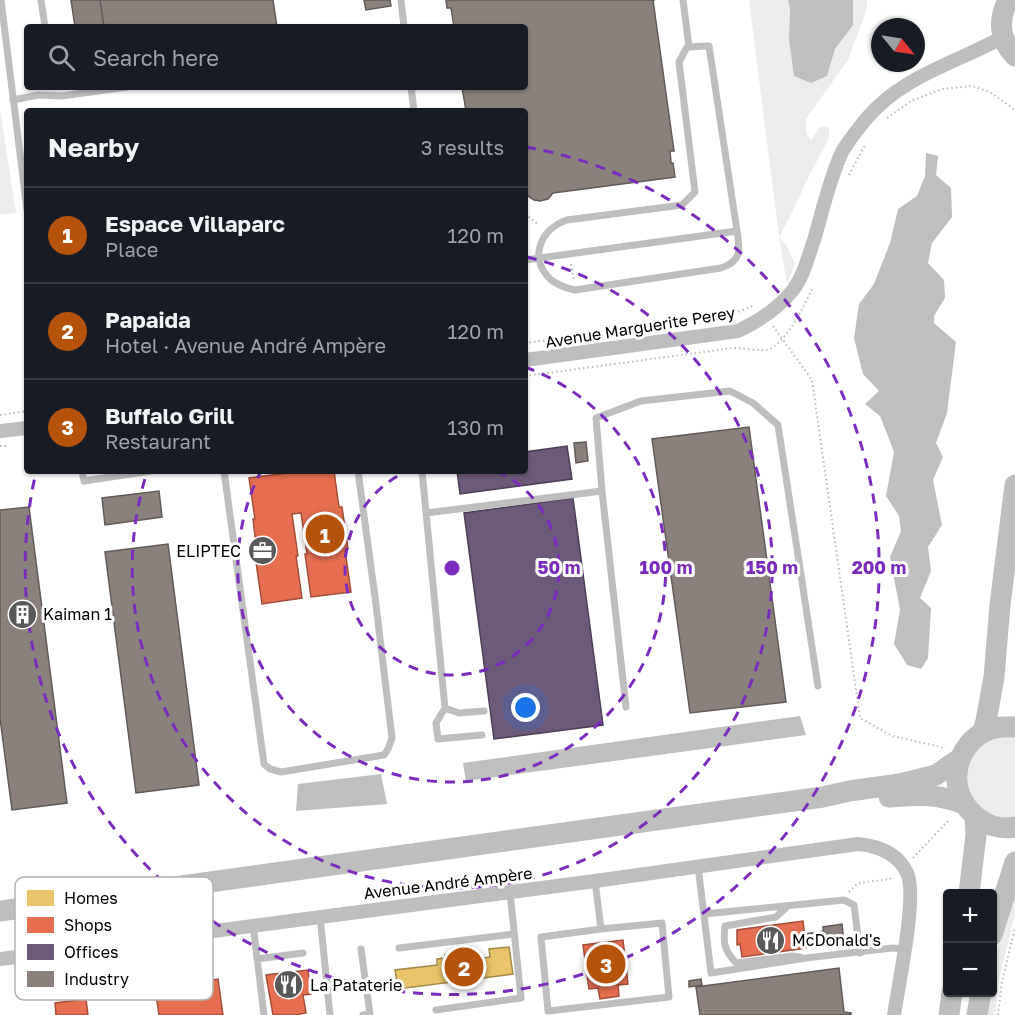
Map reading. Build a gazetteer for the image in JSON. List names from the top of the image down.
{
  "streets": {
    "street": ["Avenue Marguerite Perey", "Avenue André Ampère"]
  },
  "places": {
    "office": ["ELIPTEC"],
    "building": ["Kaiman 1"],
    "restaurant": ["McDonald's", "La Pataterie"]
  },
  "legend": [
    "Homes",
    "Shops",
    "Offices",
    "Industry"
  ],
  "north": "bottom right",
  "page": {
    "search": "Search here",
    "heading": ["Nearby", "3 results"],
    "list": [
      {
        "mark": "1",
        "name": "Espace Villaparc",
        "note": "Place",
        "value": "120 m"
      },
      {
        "mark": "2",
        "name": "Papaida",
        "note": "Hotel · Avenue André Ampère",
        "value": "120 m"
      },
      {
        "mark": "3",
        "name": "Buffalo Grill",
        "note": "Restaurant",
        "value": "130 m"
      }
    ],
    "pins": ["1", "3", "2"],
    "map_buttons": ["+", "−"]
  },
  "rings": [
    "50 m",
    "100 m",
    "150 m",
    "200 m"
  ]
}
